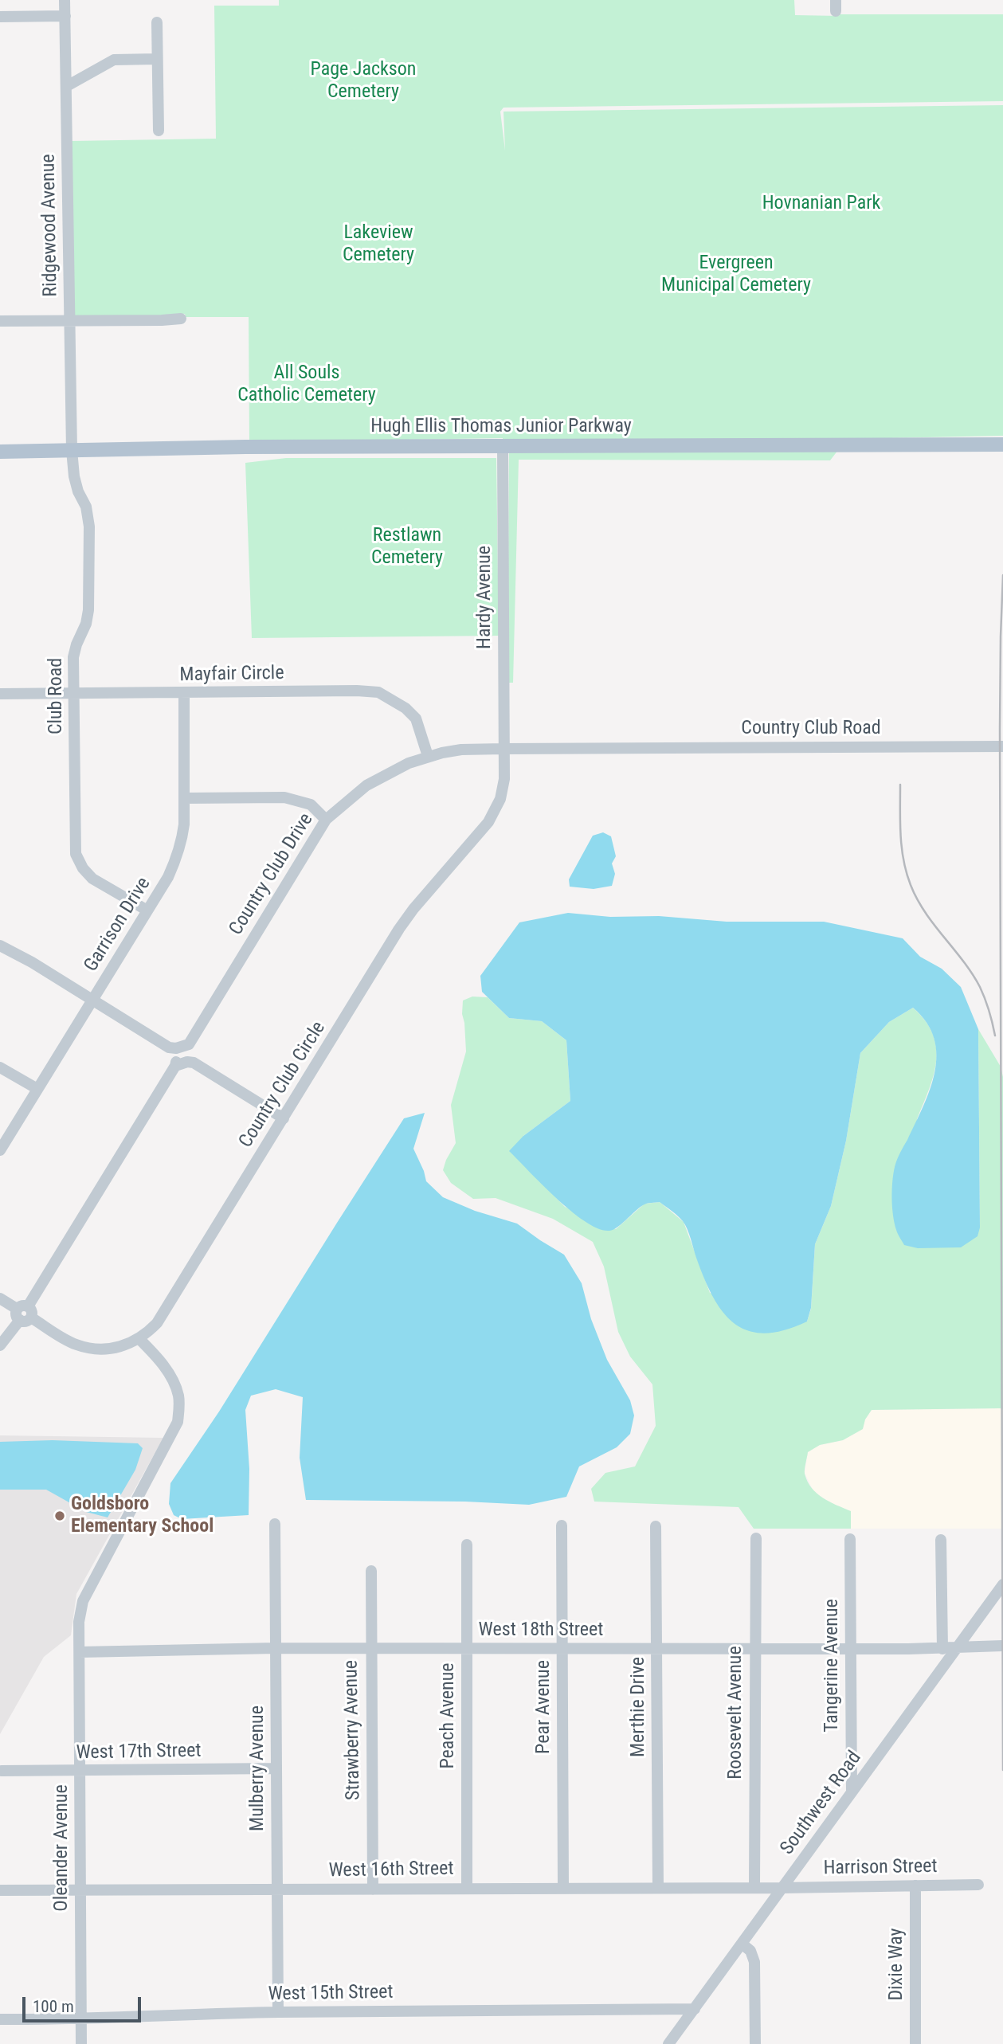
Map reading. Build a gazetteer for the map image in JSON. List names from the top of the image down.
{
  "streets": {
    "main road": ["Hugh Ellis Thomas Junior Parkway"],
    "street": [
      "Ridgewood Avenue",
      "Hardy Avenue",
      "Mayfair Circle",
      "Club Road",
      "Country Club Road",
      "Country Club Drive",
      "Garrison Drive",
      "Country Club Circle",
      "West 18th Street",
      "Tangerine Avenue",
      "Pear Avenue",
      "Merthie Drive",
      "Roosevelt Avenue",
      "Peach Avenue",
      "Strawberry Avenue",
      "West 17th Street",
      "Mulberry Avenue",
      "Southwest Road",
      "Oleander Avenue",
      "Harrison Street",
      "West 16th Street",
      "Dixie Way",
      "West 15th Street"
    ]
  },
  "crossings": [
    ["Ridgewood Avenue", "Hugh Ellis Thomas Junior Parkway"],
    ["Ridgewood Avenue", "Club Road"],
    ["Hugh Ellis Thomas Junior Parkway", "Hardy Avenue"],
    ["Hugh Ellis Thomas Junior Parkway", "Club Road"],
    ["Hardy Avenue", "Country Club Drive"],
    ["Hardy Avenue", "Country Club Circle"],
    ["Mayfair Circle", "Club Road"],
    ["Mayfair Circle", "Country Club Drive"],
    ["Mayfair Circle", "Garrison Drive"],
    ["Club Road", "Garrison Drive"],
    ["Country Club Road", "Country Club Drive"],
    ["Country Club Drive", "Country Club Circle"],
    ["Country Club Circle", "Oleander Avenue"],
    ["West 18th Street", "Tangerine Avenue"],
    ["West 18th Street", "Pear Avenue"],
    ["West 18th Street", "Merthie Drive"],
    ["West 18th Street", "Roosevelt Avenue"],
    ["West 18th Street", "Peach Avenue"],
    ["West 18th Street", "Strawberry Avenue"],
    ["West 18th Street", "Mulberry Avenue"],
    ["West 18th Street", "Southwest Road"],
    ["West 18th Street", "Oleander Avenue"],
    ["Tangerine Avenue", "Southwest Road"],
    ["Pear Avenue", "West 16th Street"],
    ["Merthie Drive", "West 16th Street"],
    ["Roosevelt Avenue", "West 16th Street"],
    ["Peach Avenue", "West 16th Street"],
    ["Strawberry Avenue", "West 16th Street"],
    ["West 17th Street", "Mulberry Avenue"],
    ["West 17th Street", "Oleander Avenue"],
    ["Mulberry Avenue", "West 16th Street"],
    ["Mulberry Avenue", "West 15th Street"],
    ["Southwest Road", "Harrison Street"],
    ["Southwest Road", "West 16th Street"],
    ["Southwest Road", "West 15th Street"],
    ["Oleander Avenue", "West 16th Street"],
    ["Oleander Avenue", "West 15th Street"],
    ["Harrison Street", "West 16th Street"],
    ["Harrison Street", "Dixie Way"]
  ],
  "parks": [
    "Page Jackson Cemetery",
    "Hovnanian Park",
    "Lakeview Cemetery",
    "Evergreen Municipal Cemetery",
    "All Souls Catholic Cemetery",
    "Restlawn Cemetery"
  ],
  "places": ["Goldsboro Elementary School"],
  "scale_bar": "100 m"
}
